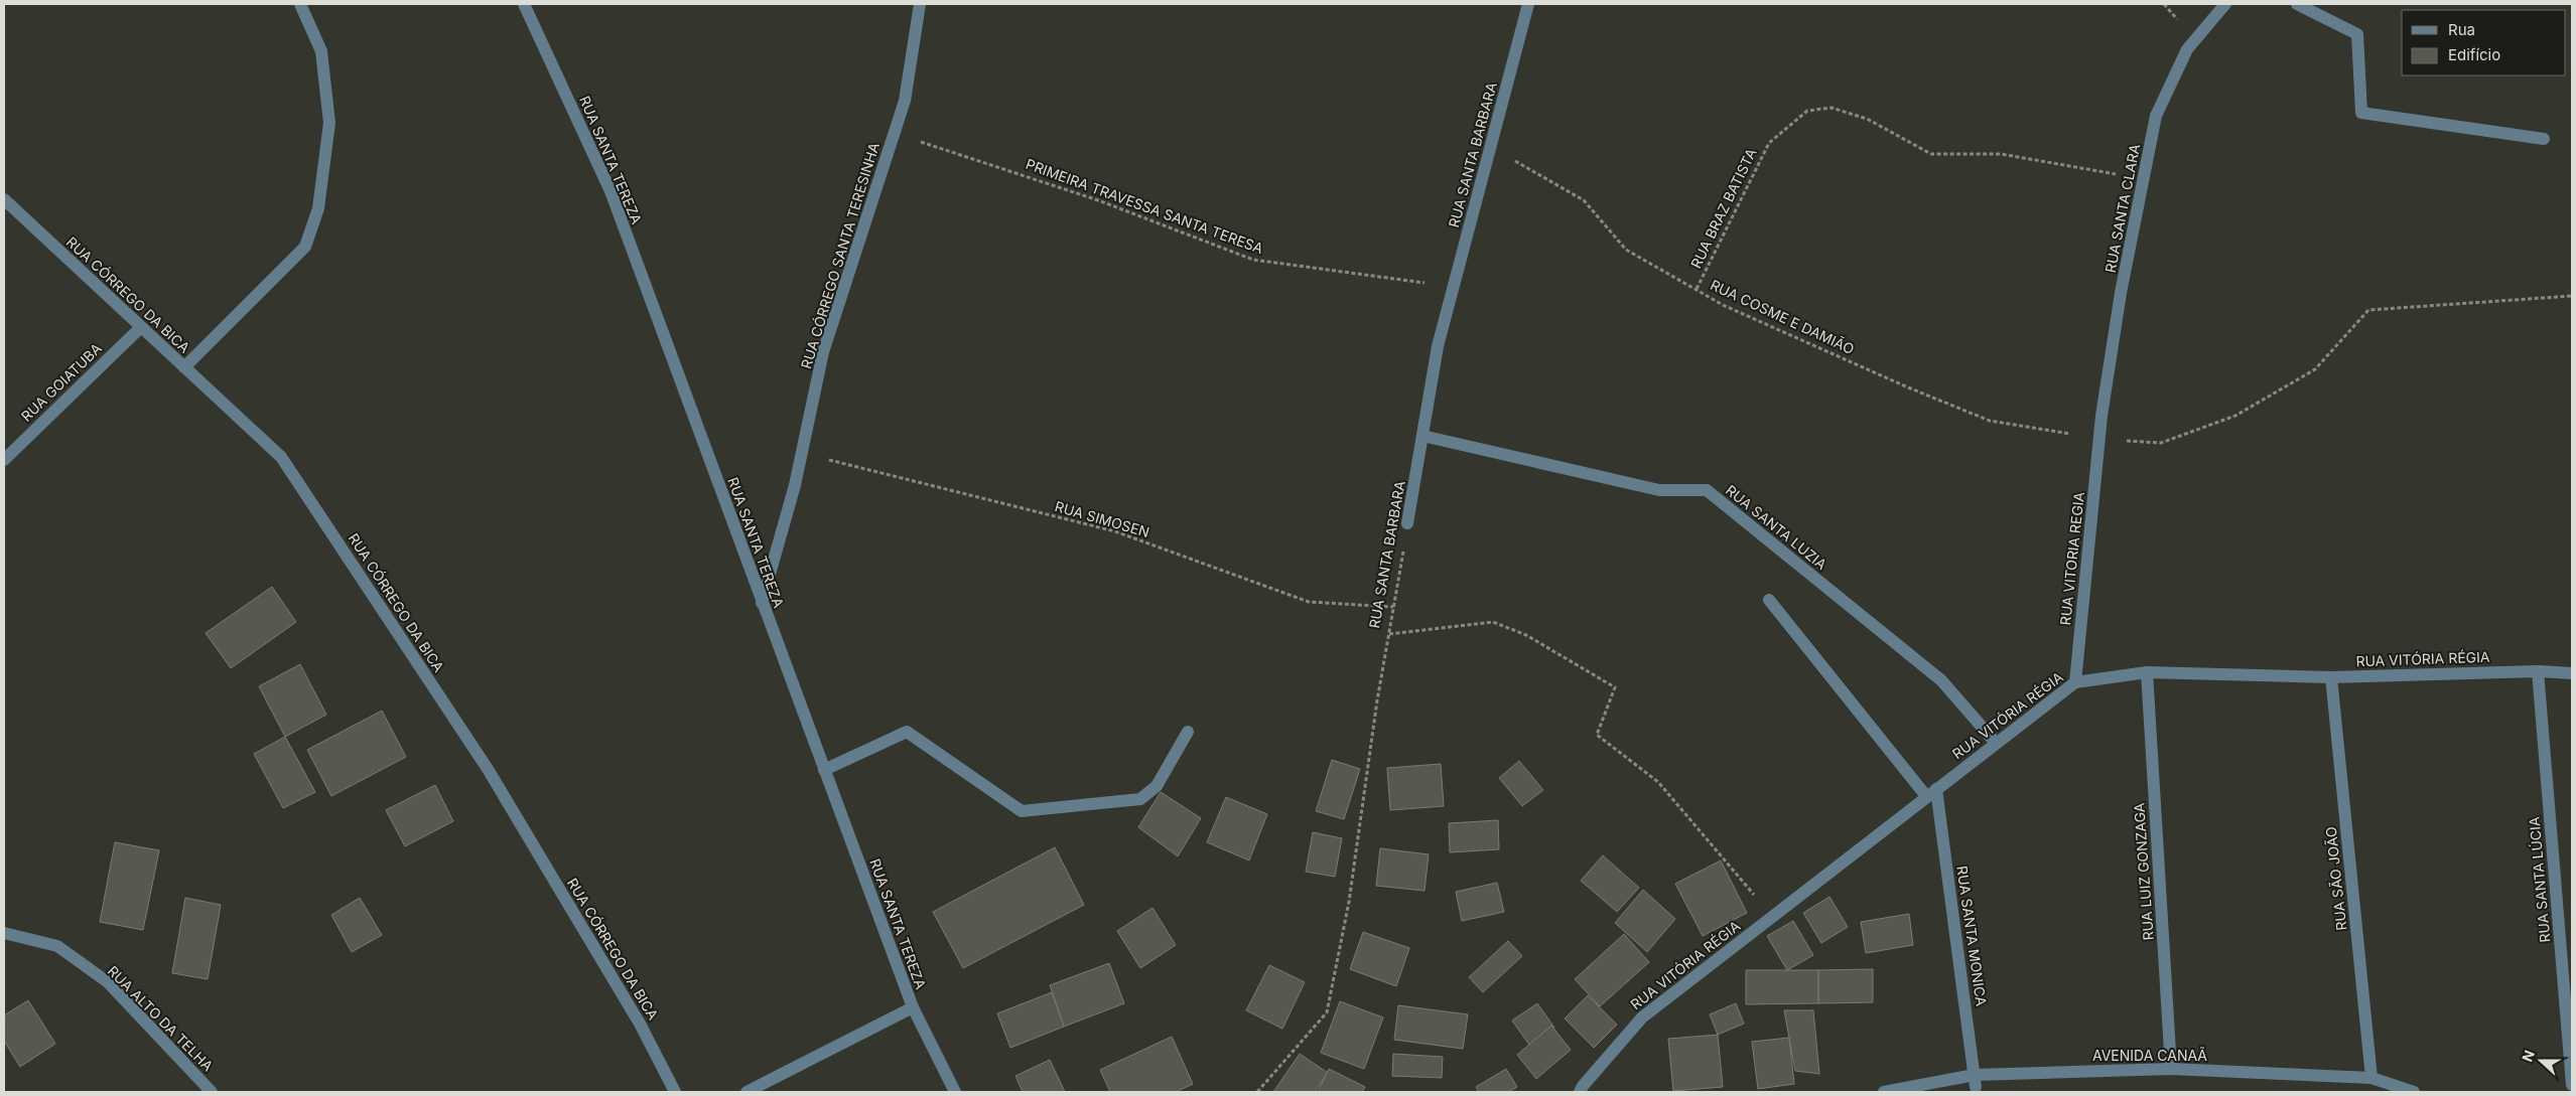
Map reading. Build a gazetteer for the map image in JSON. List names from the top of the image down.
{
  "streets": {
    "street": [
      "RUA SANTA BARBARA",
      "RUA SANTA TEREZA",
      "RUA SANTA CLARA",
      "RUA CÓRREGO SANTA TERESINHA",
      "RUA CÓRREGO DA BICA",
      "RUA GOIATUBA",
      "RUA SANTA LUZIA",
      "RUA VITORIA REGIA",
      "RUA VITÓRIA RÉGIA",
      "RUA LUIZ GONZAGA",
      "RUA SÃO JOÃO",
      "RUA SANTA LÚCIA",
      "RUA SANTA MONICA",
      "RUA ALTO DA TELHA",
      "AVENIDA CANAÃ"
    ],
    "path": [
      "PRIMEIRA TRAVESSA SANTA TERESA",
      "RUA BRAZ BATISTA",
      "RUA COSME E DAMIÃO",
      "RUA SIMOSEN"
    ]
  },
  "crossings": [
    ["RUA SANTA BARBARA", "PRIMEIRA TRAVESSA SANTA TERESA"],
    ["RUA SANTA BARBARA", "RUA COSME E DAMIÃO"],
    ["RUA SANTA BARBARA", "RUA SIMOSEN"],
    ["RUA SANTA BARBARA", "RUA SANTA LUZIA"],
    ["RUA SANTA TEREZA", "RUA CÓRREGO SANTA TERESINHA"],
    ["PRIMEIRA TRAVESSA SANTA TERESA", "RUA CÓRREGO SANTA TERESINHA"],
    ["RUA BRAZ BATISTA", "RUA SANTA CLARA"],
    ["RUA BRAZ BATISTA", "RUA COSME E DAMIÃO"],
    ["RUA SANTA CLARA", "RUA COSME E DAMIÃO"],
    ["RUA SANTA CLARA", "RUA VITORIA REGIA"],
    ["RUA CÓRREGO SANTA TERESINHA", "RUA SIMOSEN"],
    ["RUA CÓRREGO DA BICA", "RUA GOIATUBA"],
    ["RUA COSME E DAMIÃO", "RUA VITORIA REGIA"],
    ["RUA SANTA LUZIA", "RUA VITÓRIA RÉGIA"],
    ["RUA VITORIA REGIA", "RUA VITÓRIA RÉGIA"],
    ["RUA VITÓRIA RÉGIA", "RUA LUIZ GONZAGA"],
    ["RUA VITÓRIA RÉGIA", "RUA SÃO JOÃO"],
    ["RUA VITÓRIA RÉGIA", "RUA SANTA LÚCIA"],
    ["RUA VITÓRIA RÉGIA", "RUA SANTA MONICA"],
    ["RUA LUIZ GONZAGA", "AVENIDA CANAÃ"],
    ["RUA SÃO JOÃO", "AVENIDA CANAÃ"],
    ["RUA SANTA MONICA", "AVENIDA CANAÃ"]
  ],
  "legend": ["Rua", "Edifício"],
  "north": "left"
}
